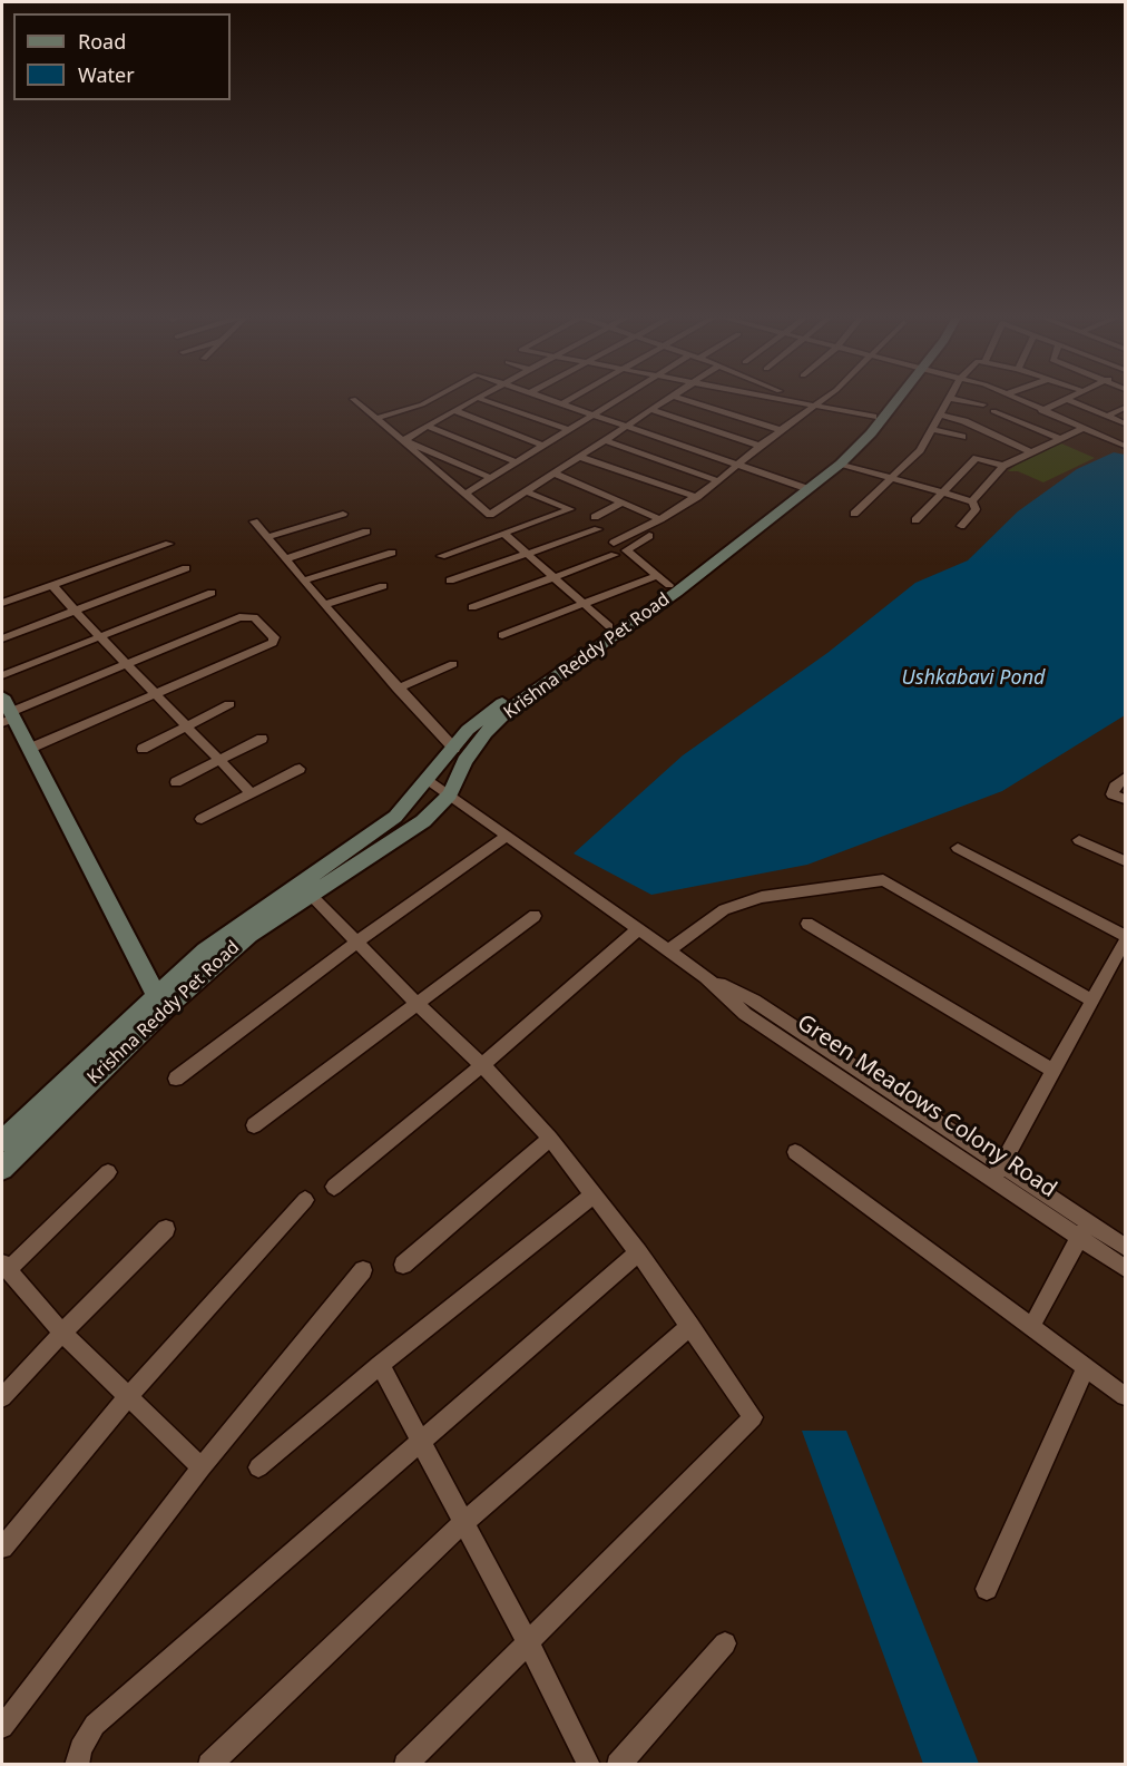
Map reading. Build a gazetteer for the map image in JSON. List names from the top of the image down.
{
  "streets": {
    "main road": ["Krishna Reddy Pet Road"],
    "street": ["Green Meadows Colony Road"]
  },
  "crossings": [
    ["Krishna Reddy Pet Road", "Green Meadows Colony Road"]
  ],
  "water": ["Ushkabavi Pond"],
  "legend": ["Road", "Water"]
}
